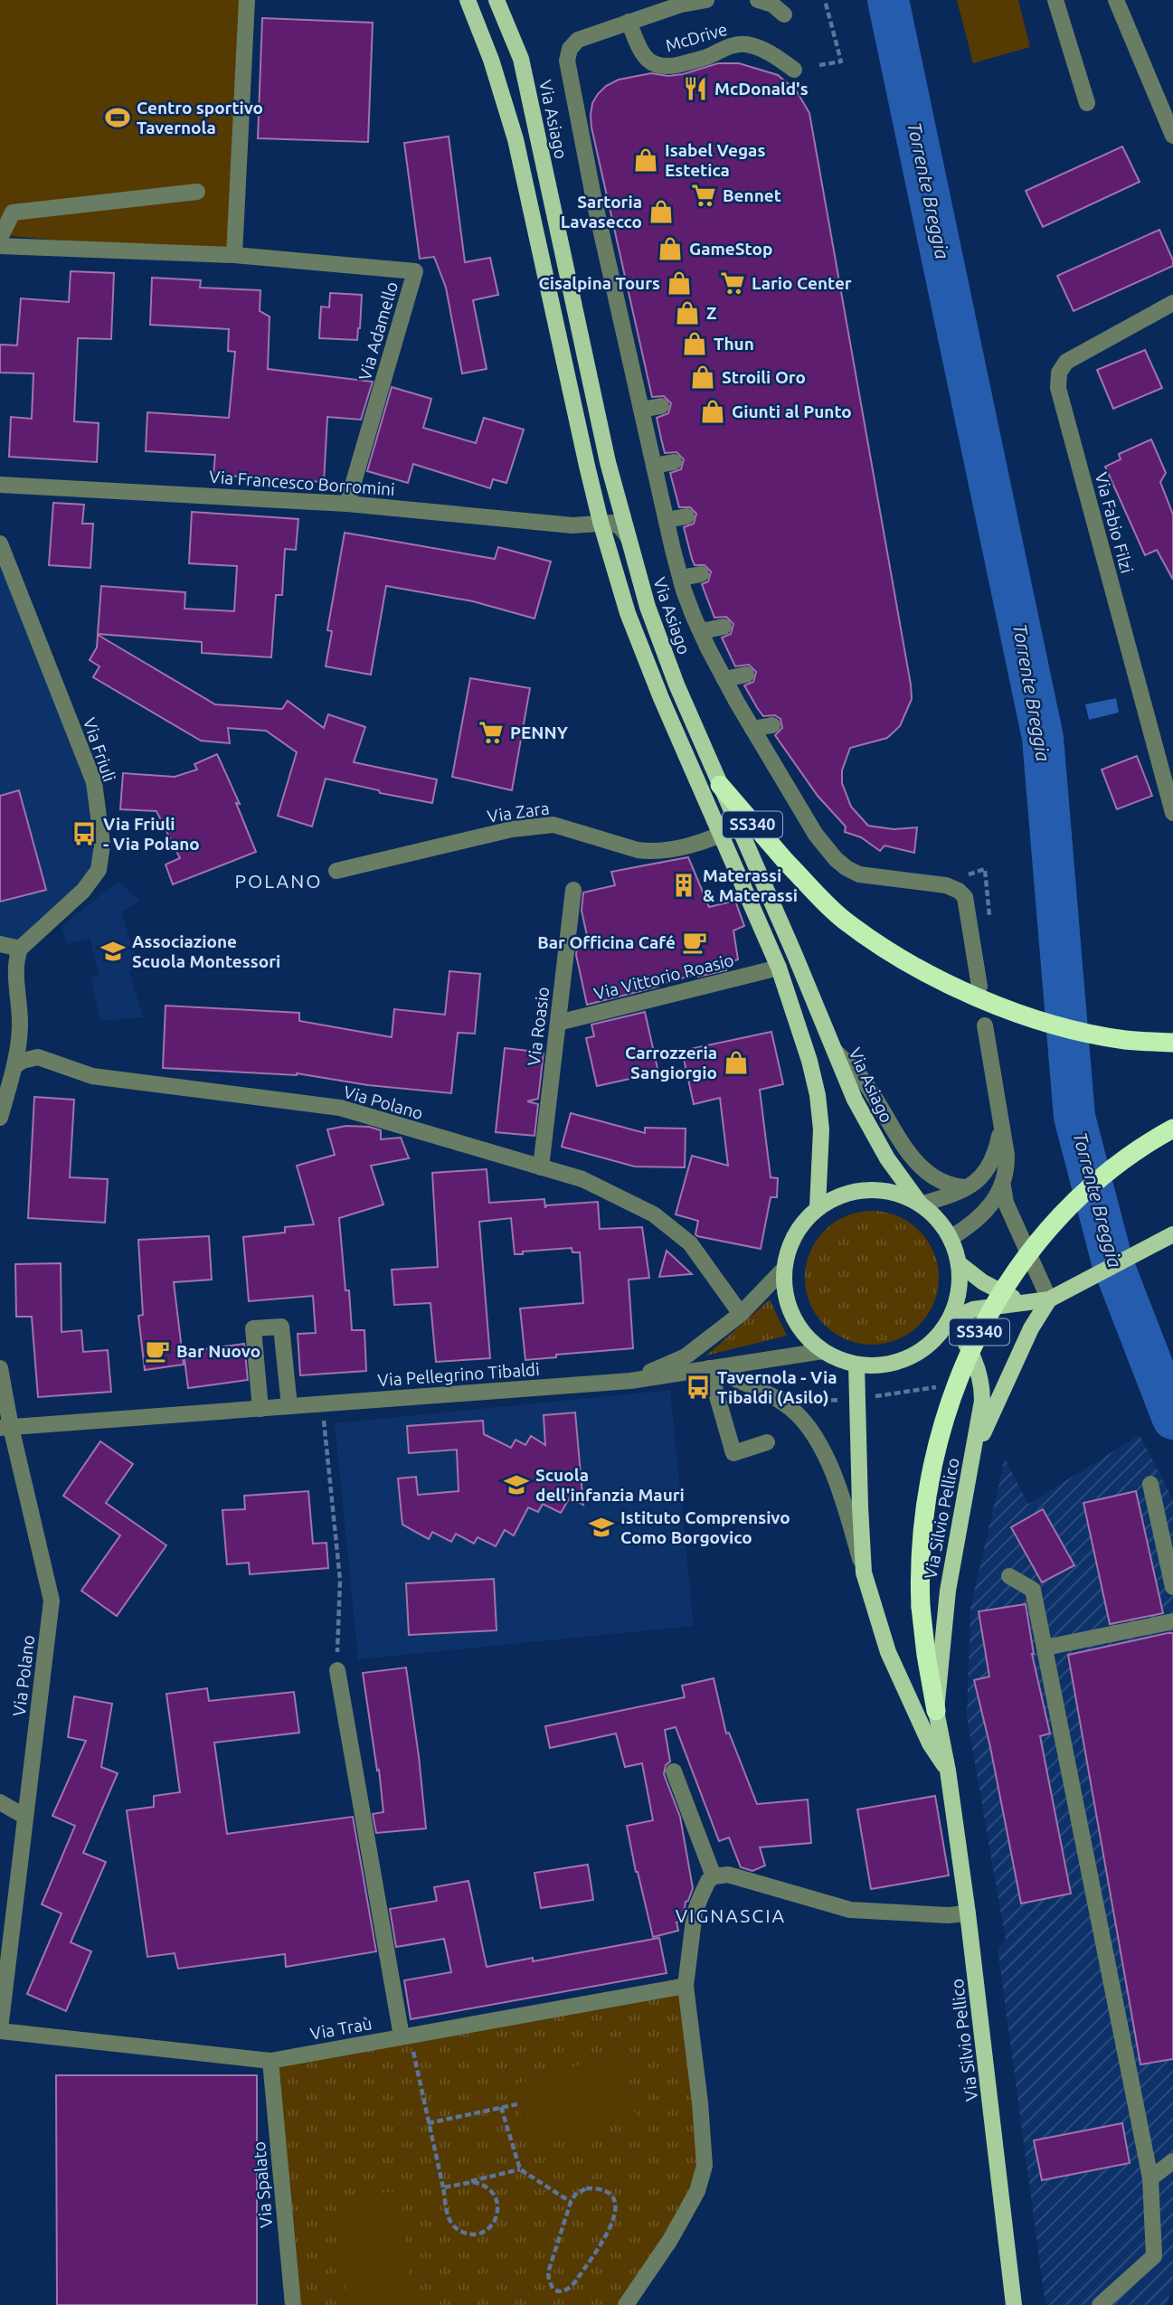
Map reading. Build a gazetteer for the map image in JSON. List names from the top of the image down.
{
  "streets": {
    "highway": ["SS340"],
    "main road": ["Via Asiago", "Via Silvio Pellico"],
    "street": [
      "McDrive",
      "Via Adamello",
      "Via Francesco Borromini",
      "Via Fabio Filzi",
      "Via Friuli",
      "Via Zara",
      "Via Vittorio Roasio",
      "Via Roasio",
      "Via Polano",
      "Via Pellegrino Tibaldi",
      "Via Traù",
      "Via Spalato"
    ]
  },
  "crossings": [
    ["Via Asiago", "Via Zara"],
    ["Via Asiago", "SS340"],
    ["Via Asiago", "Via Pellegrino Tibaldi"],
    ["Via Asiago", "Via Silvio Pellico"],
    ["Via Adamello", "Via Francesco Borromini"],
    ["SS340", "Via Silvio Pellico"],
    ["Via Vittorio Roasio", "Via Roasio"],
    ["Via Roasio", "Via Polano"],
    ["Via Polano", "Via Pellegrino Tibaldi"],
    ["Via Polano", "Via Traù"],
    ["Via Pellegrino Tibaldi", "Via Silvio Pellico"],
    ["Via Traù", "Via Spalato"]
  ],
  "districts": ["POLANO", "VIGNASCIA"],
  "water": ["Torrente Breggia"],
  "places": {
    "restaurant": ["McDonald's"],
    "sports": ["Centro sportivo Tavernola"],
    "shop": [
      "Isabel Vegas Estetica",
      "Sartoria Lavasecco",
      "GameStop",
      "Cisalpina Tours",
      "Z",
      "Thun",
      "Stroili Oro",
      "Giunti al Punto",
      "Carrozzeria Sangiorgio"
    ],
    "supermarket": ["Bennet", "Lario Center", "PENNY"],
    "bus stop": ["Via Friuli - Via Polano", "Tavernola - Via Tibaldi (Asilo)"],
    "building": ["Materassi & Materassi"],
    "cafe": ["Bar Officina Café", "Bar Nuovo"],
    "school or university": ["Associazione Scuola Montessori", "Scuola dell'infanzia Mauri", "Istituto Comprensivo Como Borgovico"]
  }
}
